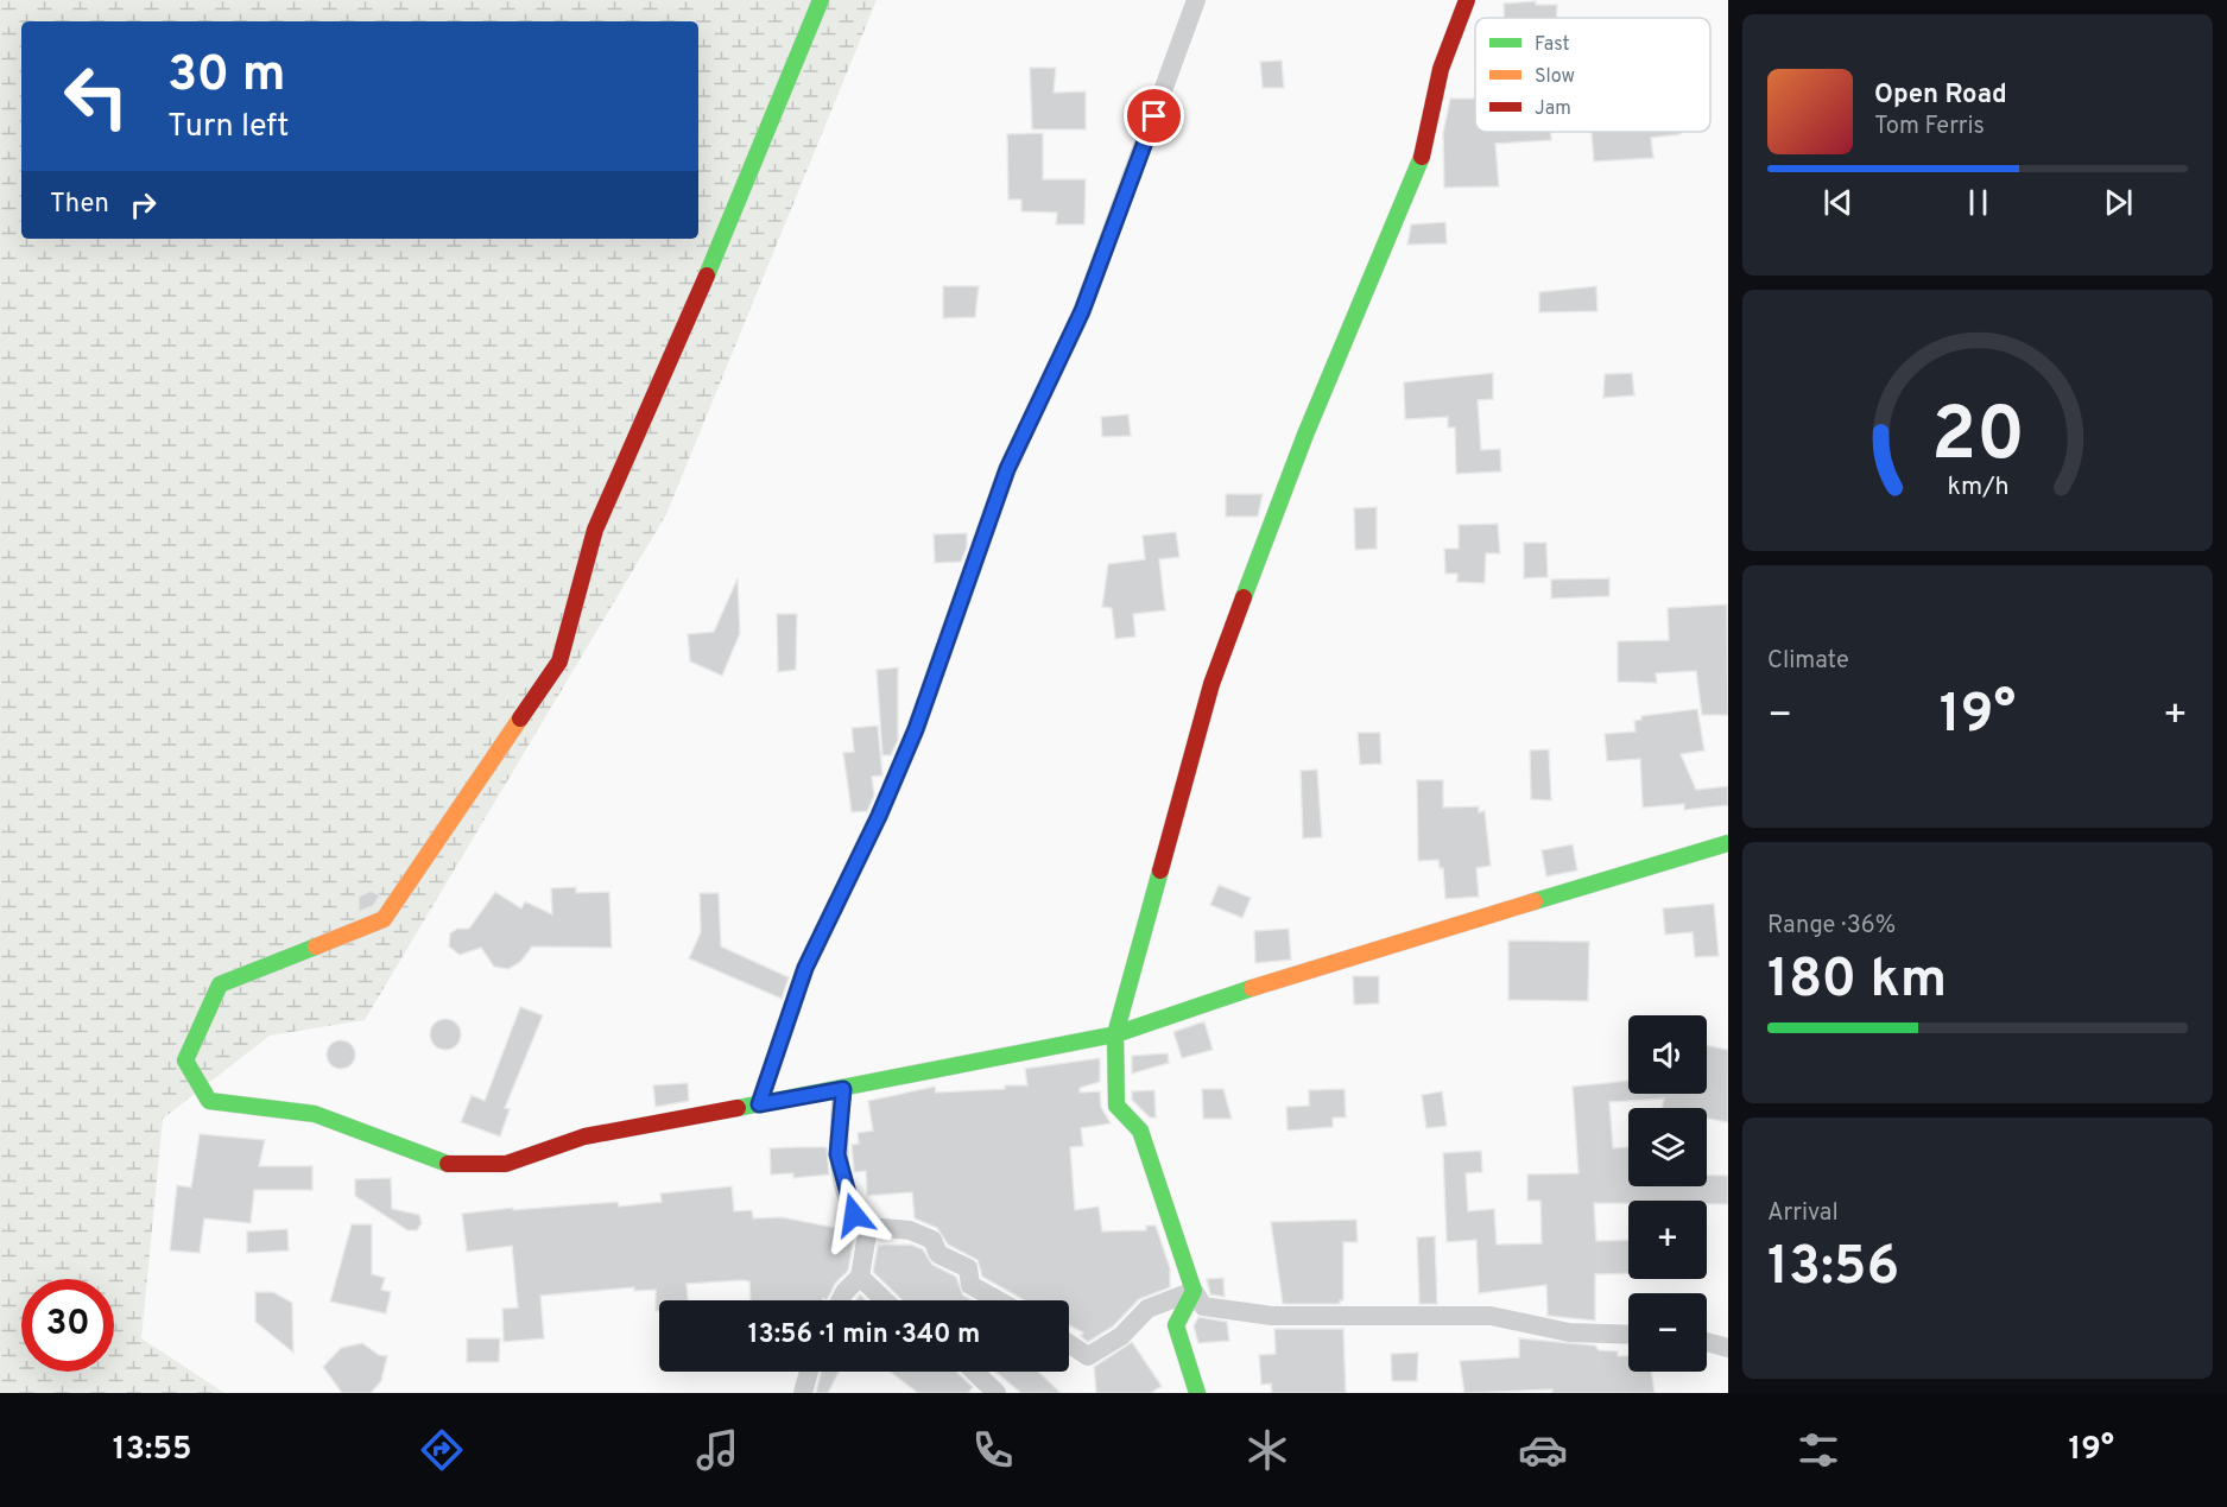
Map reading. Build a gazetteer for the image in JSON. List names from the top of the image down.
{
  "legend": ["Fast", "Slow", "Jam"],
  "page": {
    "turn": ["30 m", "Turn left"],
    "song": ["Open Road", "Tom Ferris"],
    "then": "Then",
    "tile": [
      "Climate",
      ["Range · 36%", "180 km"],
      ["Arrival", "13:56"]
    ],
    "heat": ["−", "19°", "+"],
    "map_buttons": ["+", "−"],
    "limit": "30",
    "trip": "13:56 · 1 min · 340 m",
    "tabs": ["13:55", "19°"],
    "gauge": ["20", "km/h"]
  }
}
